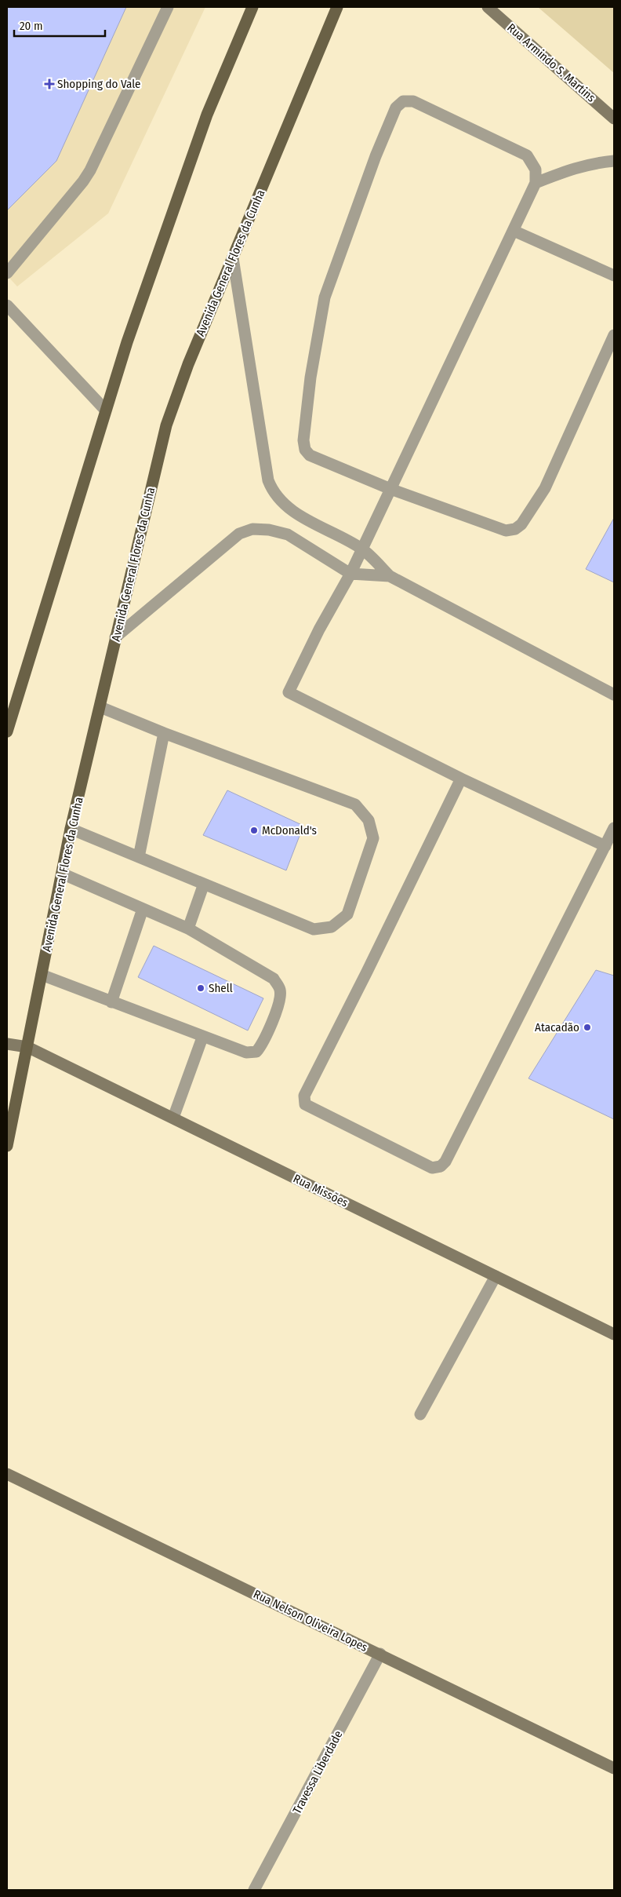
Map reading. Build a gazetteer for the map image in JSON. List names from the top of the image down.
{
  "streets": {
    "main road": ["Avenida General Flores da Cunha"],
    "street": [
      "Rua Armindo S. Martins",
      "Rua Missões",
      "Rua Nelson Oliveira Lopes",
      "Travessa Liberdade"
    ]
  },
  "crossings": [
    ["Avenida General Flores da Cunha", "Rua Missões"],
    ["Rua Nelson Oliveira Lopes", "Travessa Liberdade"]
  ],
  "places": {
    "health": ["Shopping do Vale"],
    "other": ["McDonald's", "Shell", "Atacadão"]
  },
  "scale_bar": "20 m"
}
